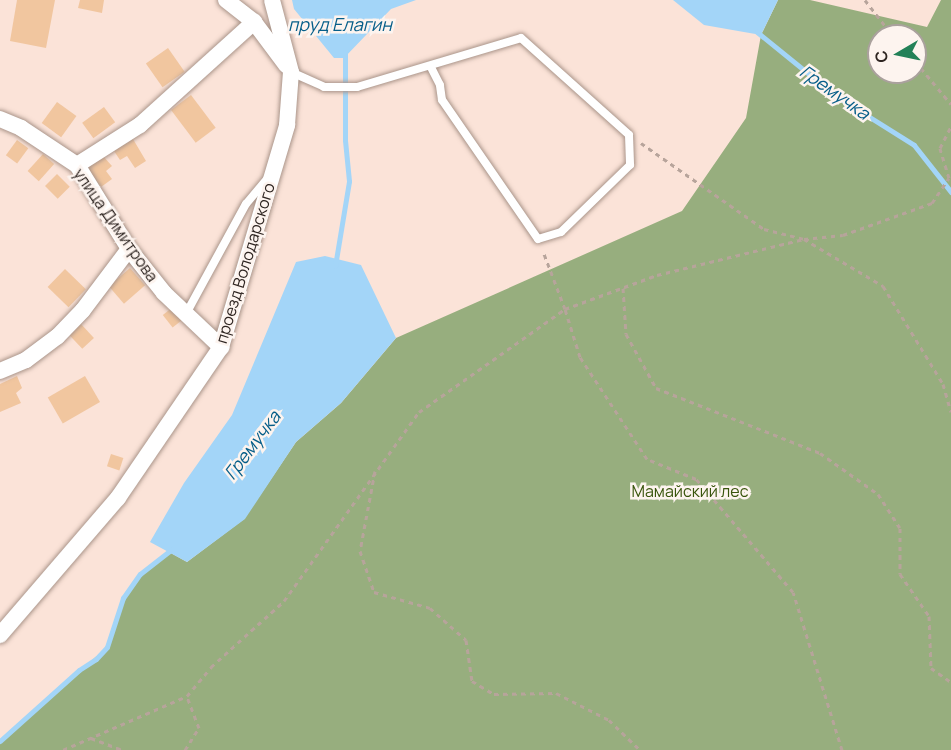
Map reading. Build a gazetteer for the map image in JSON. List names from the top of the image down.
{
  "streets": {
    "street": ["улица Димитрова", "проезд Володарского"]
  },
  "crossings": [
    ["улица Димитрова", "проезд Володарского"]
  ],
  "water": ["пруд Елагин", "Гремучка"],
  "parks": ["Мамайский лес"],
  "north": "left"
}
